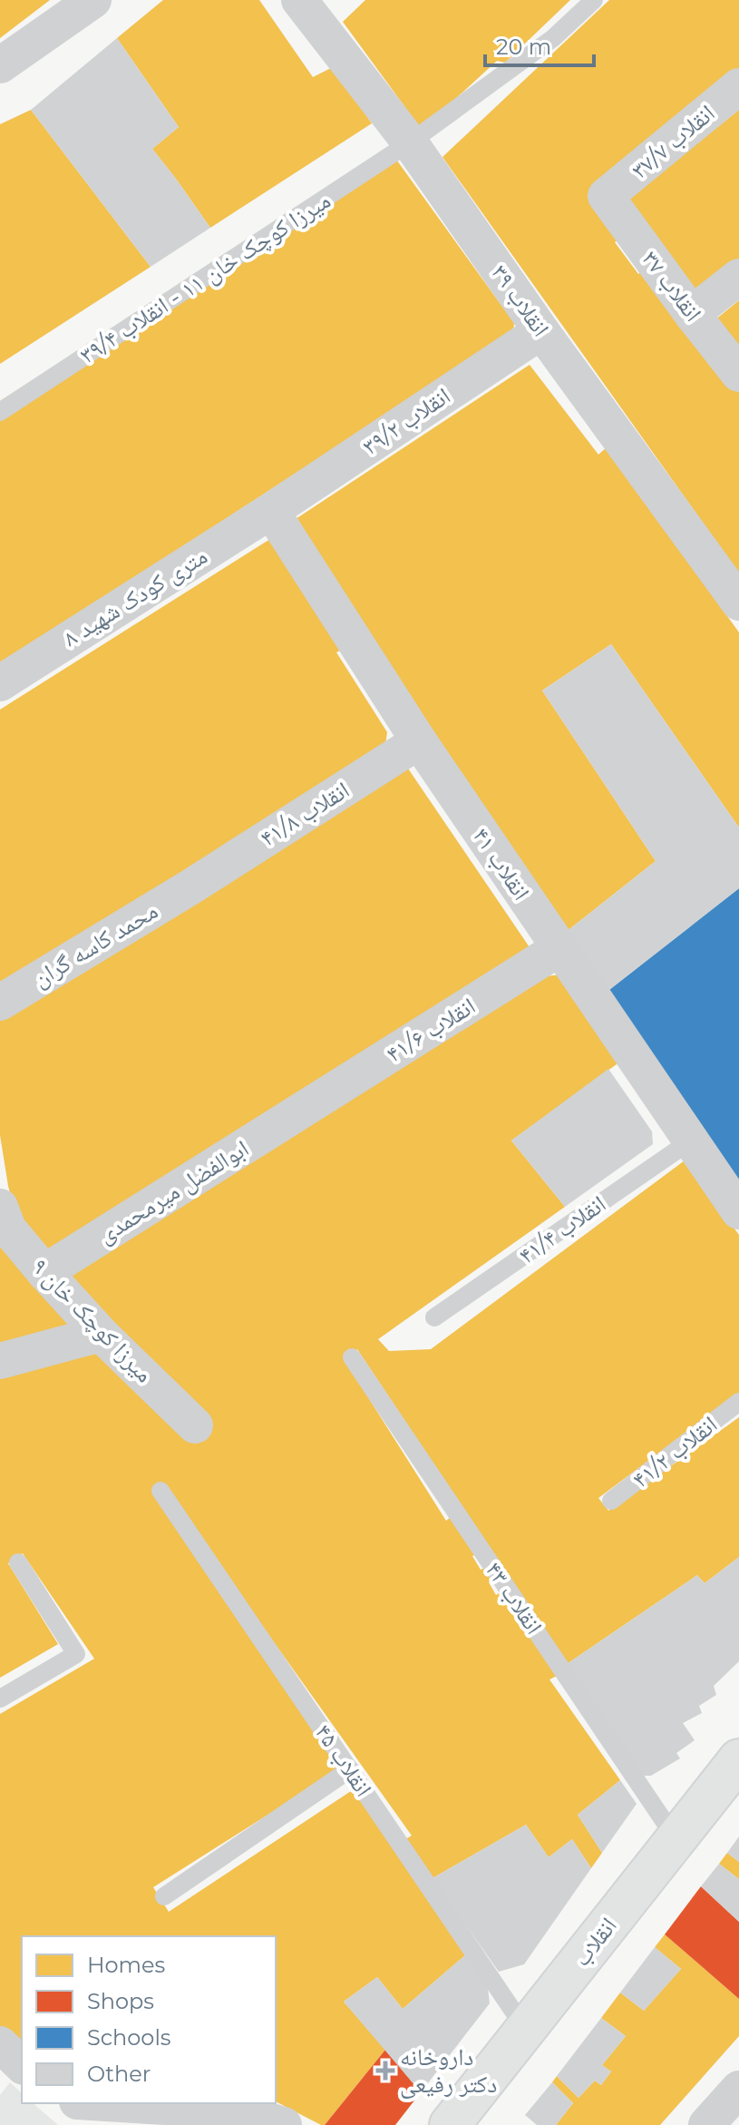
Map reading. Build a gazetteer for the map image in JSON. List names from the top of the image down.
{
  "streets": {
    "main road": ["انقلاب"],
    "street": [
      "انقلاب ۳۷/۷",
      "انقلاب ۳۷",
      "انقلاب ۳۹",
      "انقلاب ۳۹/۲",
      "۸ متری کودک شهید",
      "انقلاب ۴۱/۸",
      "انقلاب ۴۱",
      "محمد کاسه گران",
      "انقلاب ۴۱/۶",
      "ابوالفضل میرمحمدی",
      "میرزا کوچک خان ۹"
    ],
    "lane": [
      "میرزا کوچک خان ۱۱ - انقلاب ۳۹/۴",
      "انقلاب ۴۱/۴",
      "انقلاب ۴۱/۲",
      "انقلاب ۴۳",
      "انقلاب ۴۵"
    ]
  },
  "crossings": [
    ["انقلاب ۳۷/۷", "انقلاب ۳۷"],
    ["میرزا کوچک خان ۱۱ - انقلاب ۳۹/۴", "انقلاب ۳۹"],
    ["انقلاب ۳۹", "انقلاب ۳۹/۲"],
    ["انقلاب ۳۹/۲", "۸ متری کودک شهید"],
    ["انقلاب ۳۹/۲", "انقلاب ۴۱"],
    ["۸ متری کودک شهید", "انقلاب ۴۱"],
    ["انقلاب ۴۱/۸", "انقلاب ۴۱"],
    ["انقلاب ۴۱/۸", "محمد کاسه گران"],
    ["انقلاب ۴۱", "انقلاب ۴۱/۶"],
    ["انقلاب ۴۱", "انقلاب ۴۱/۴"],
    ["انقلاب ۴۱/۶", "ابوالفضل میرمحمدی"],
    ["ابوالفضل میرمحمدی", "میرزا کوچک خان ۹"],
    ["انقلاب ۴۳", "انقلاب"],
    ["انقلاب ۴۵", "انقلاب"]
  ],
  "places": {
    "health": ["داروخانه دکتر رفیعی"]
  },
  "legend": [
    "Homes",
    "Shops",
    "Schools",
    "Other"
  ],
  "scale_bar": "20 m"
}
